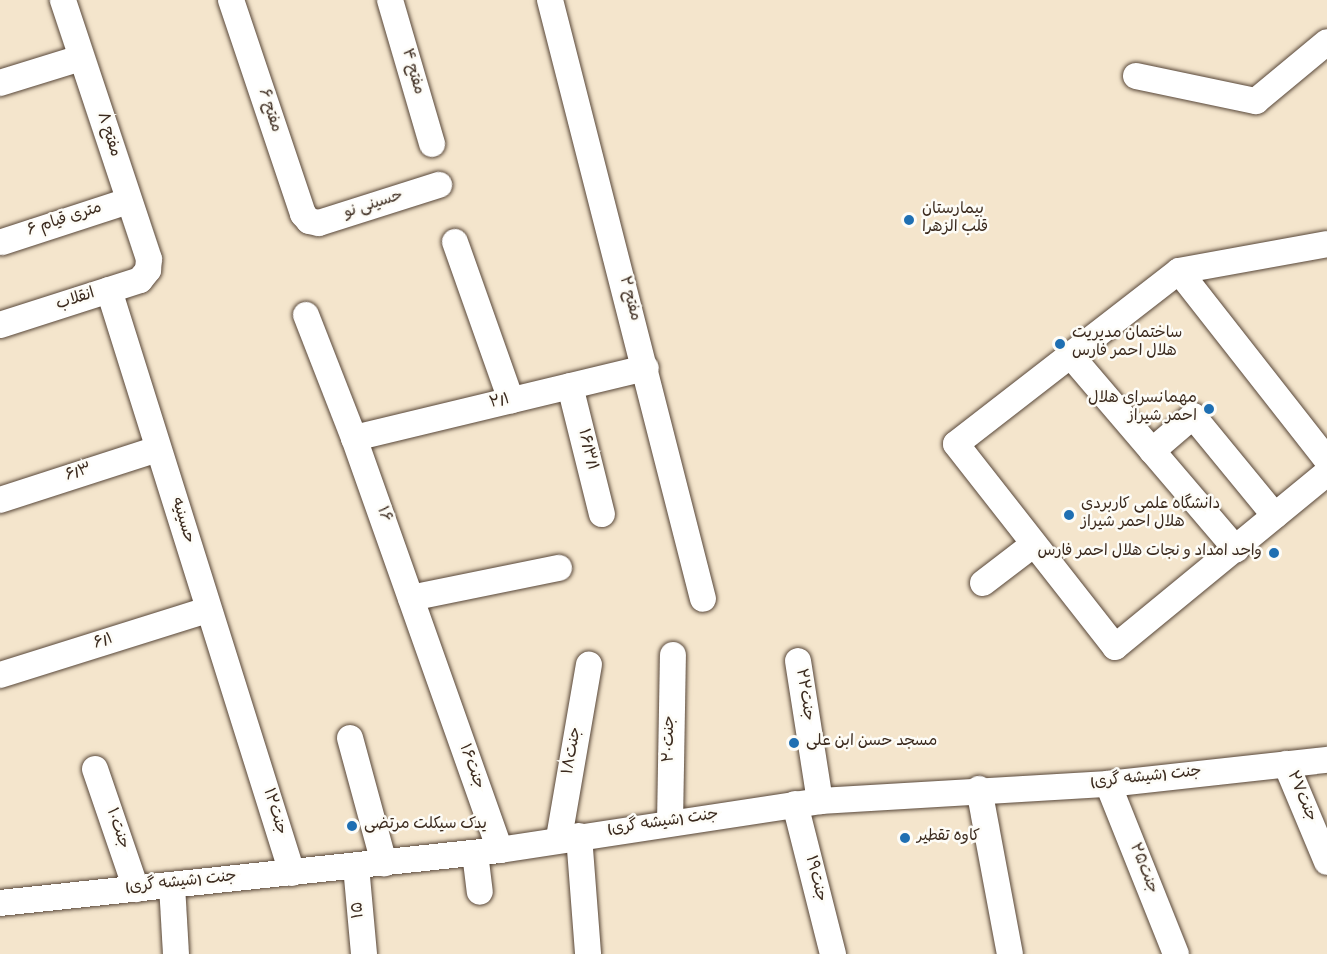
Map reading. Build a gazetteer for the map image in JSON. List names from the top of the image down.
{
  "streets": {
    "street": [
      "مفتح ۴",
      "مفتح ۶",
      "مفتح ۸",
      "حسینی نو",
      "۶ متری قیام",
      "مفتح ۲",
      "انقلاب",
      "۲/۱",
      "۱۶/۳/۱",
      "۶/۳",
      "۱۶",
      "حسینیه",
      "۶/۱",
      "جنت۲۲",
      "جنت۲۰",
      "جنت۱۸",
      "جنت۱۶",
      "جنت (شیشه گری)",
      "جنت۲۷",
      "جنت۱۲",
      "جنت۱۰",
      "جنت۲۵",
      "جنت۱۹",
      "۱۵"
    ]
  },
  "crossings": [
    ["مفتح ۶", "حسینی نو"],
    ["مفتح ۸", "۶ متری قیام"],
    ["مفتح ۸", "انقلاب"],
    ["مفتح ۲", "۲/۱"],
    ["انقلاب", "حسینیه"],
    ["۲/۱", "۱۶/۳/۱"],
    ["۲/۱", "۱۶"],
    ["۶/۳", "حسینیه"],
    ["۱۶", "جنت۱۶"],
    ["حسینیه", "۶/۱"],
    ["حسینیه", "جنت۱۲"],
    ["جنت۲۲", "جنت (شیشه گری)"],
    ["جنت۲۲", "جنت۱۹"],
    ["جنت۲۰", "جنت (شیشه گری)"],
    ["جنت۱۸", "جنت (شیشه گری)"],
    ["جنت۱۶", "جنت (شیشه گری)"],
    ["جنت (شیشه گری)", "جنت۲۷"],
    ["جنت (شیشه گری)", "جنت۱۲"],
    ["جنت (شیشه گری)", "جنت۱۰"],
    ["جنت (شیشه گری)", "جنت۲۵"],
    ["جنت (شیشه گری)", "جنت۱۹"],
    ["جنت (شیشه گری)", "۱۵"]
  ],
  "places": [
    "بیمارستان قلب الزهرا",
    "ساختمان مدیریت هلال احمر فارس",
    "مهمانسرای هلال احمر شیراز",
    "دانشگاه علمی کاربردی هلال احمر شیراز",
    "واحد امداد و نجات هلال احمر فارس",
    "مسجد حسن ابن علی",
    "یدک سیکلت مرتضی",
    "کاوه تقطیر"
  ]
}
